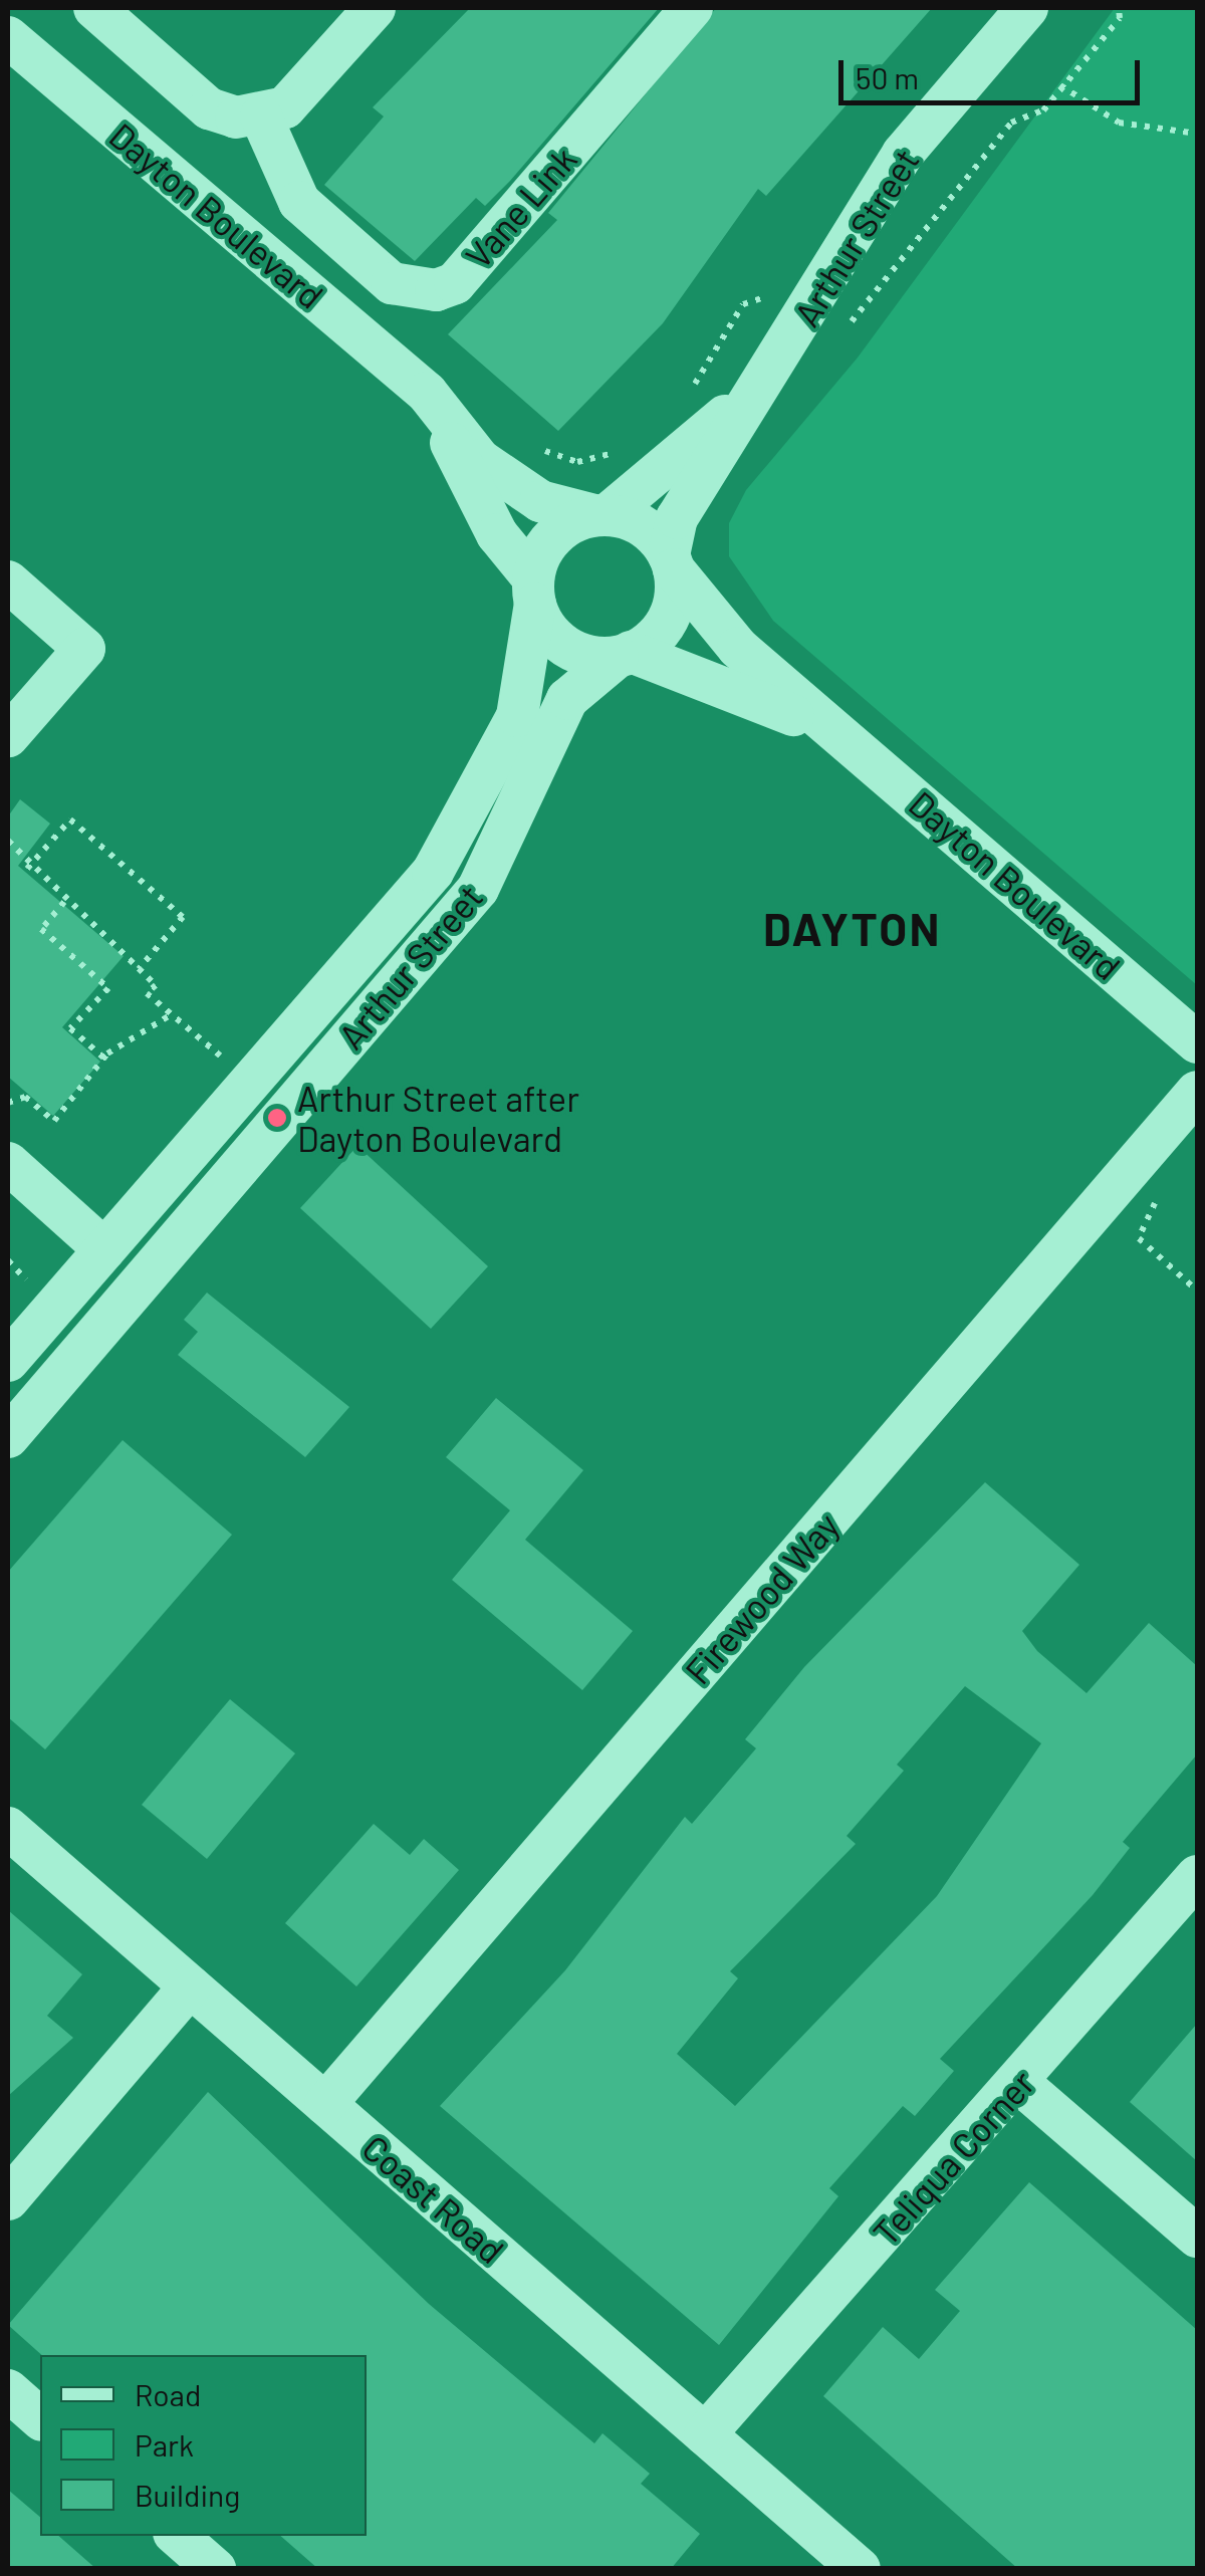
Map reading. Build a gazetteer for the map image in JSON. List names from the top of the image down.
{
  "streets": {
    "street": [
      "Vane Link",
      "Dayton Boulevard",
      "Arthur Street",
      "Firewood Way",
      "Teliqua Corner",
      "Coast Road"
    ]
  },
  "crossings": [
    ["Dayton Boulevard", "Arthur Street"],
    ["Firewood Way", "Coast Road"],
    ["Teliqua Corner", "Coast Road"]
  ],
  "districts": ["DAYTON"],
  "places": ["Arthur Street after Dayton Boulevard"],
  "legend": ["Road", "Park", "Building"],
  "scale_bar": "50 m"
}
